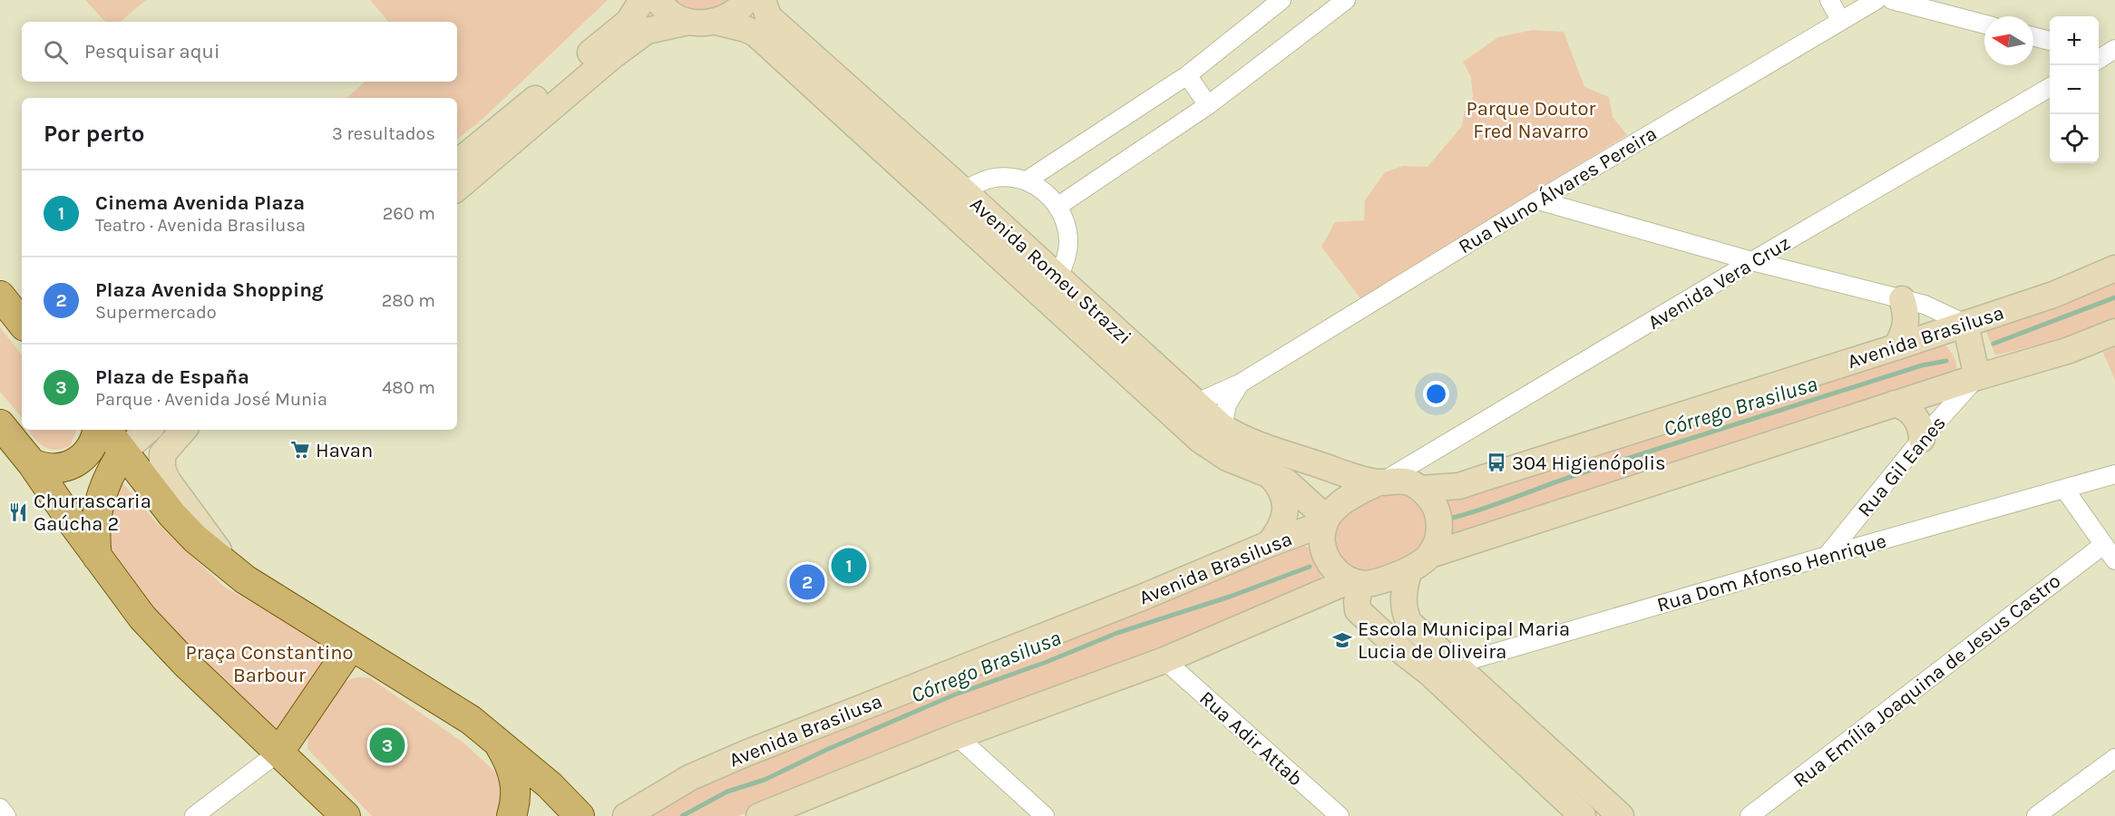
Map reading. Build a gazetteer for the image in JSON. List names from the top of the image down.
{
  "streets": {
    "main road": ["Avenida Romeu Strazzi", "Avenida Brasilusa"],
    "street": [
      "Rua Nuno Álvares Pereira",
      "Avenida Vera Cruz",
      "Rua Gil Eanes",
      "Rua Dom Afonso Henrique",
      "Rua Emília Joaquina de Jesus Castro",
      "Rua Adir Attab"
    ]
  },
  "crossings": [
    ["Rua Nuno Álvares Pereira", "Avenida Romeu Strazzi"],
    ["Avenida Romeu Strazzi", "Avenida Vera Cruz"],
    ["Avenida Romeu Strazzi", "Avenida Brasilusa"],
    ["Avenida Vera Cruz", "Avenida Brasilusa"],
    ["Rua Gil Eanes", "Rua Dom Afonso Henrique"]
  ],
  "water": ["Córrego Brasilusa"],
  "parks": ["Parque Doutor Fred Navarro", "Praça Constantino Barbour"],
  "places": {
    "supermarket": ["Havan"],
    "bus stop": ["304 Higienópolis"],
    "restaurant": ["Churrascaria Gaúcha 2"],
    "school or university": ["Escola Municipal Maria Lucia de Oliveira"]
  },
  "north": "left",
  "page": {
    "map_buttons": ["+", "−"],
    "search": "Pesquisar aqui",
    "heading": ["Por perto", "3 resultados"],
    "list": [
      {
        "mark": "1",
        "name": "Cinema Avenida Plaza",
        "note": "Teatro · Avenida Brasilusa",
        "value": "260 m"
      },
      {
        "mark": "2",
        "name": "Plaza Avenida Shopping",
        "note": "Supermercado",
        "value": "280 m"
      },
      {
        "mark": "3",
        "name": "Plaza de España",
        "note": "Parque · Avenida José Munia",
        "value": "480 m"
      }
    ],
    "pins": ["1", "2", "3"]
  }
}
